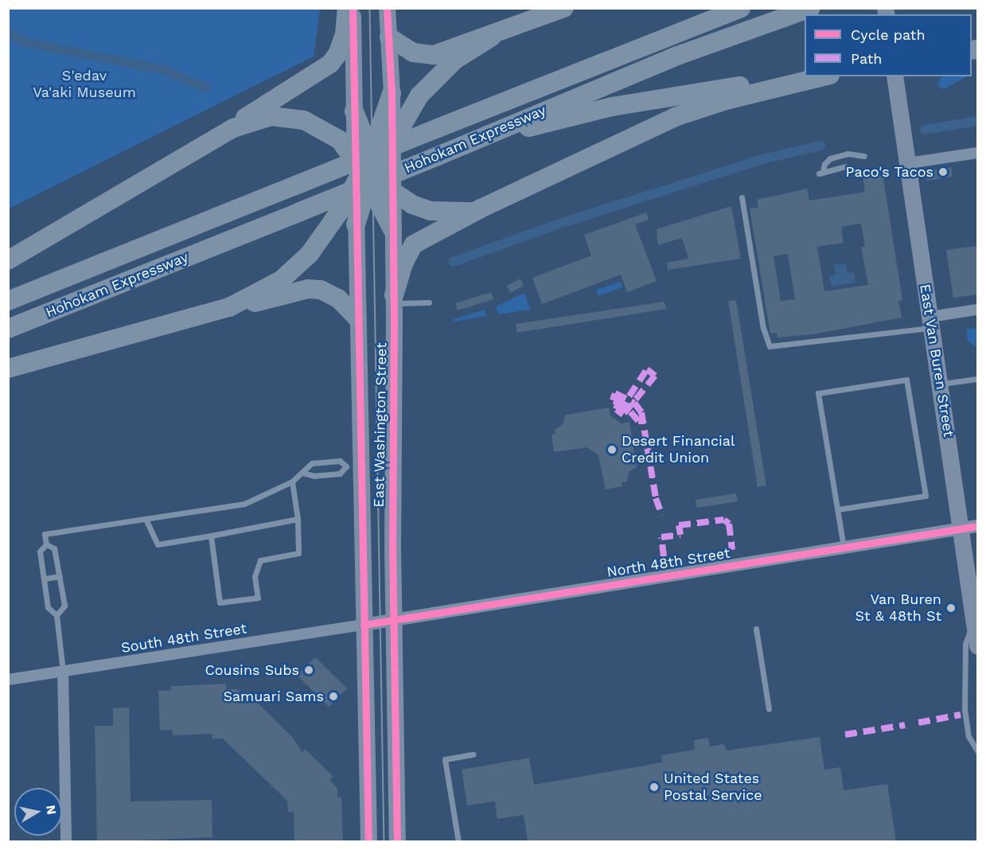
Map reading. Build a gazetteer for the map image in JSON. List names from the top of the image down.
{
  "streets": {
    "highway": ["Hohokam Expressway"],
    "main road": ["East Van Buren Street", "East Washington Street"],
    "street": ["North 48th Street", "South 48th Street"]
  },
  "crossings": [
    ["East Van Buren Street", "North 48th Street"],
    ["East Washington Street", "North 48th Street"],
    ["East Washington Street", "South 48th Street"],
    ["North 48th Street", "South 48th Street"]
  ],
  "parks": ["S'edav Va'aki Museum"],
  "places": [
    "Paco's Tacos",
    "Desert Financial Credit Union",
    "Van Buren St & 48th St",
    "Cousins Subs",
    "Samuari Sams",
    "United States Postal Service"
  ],
  "legend": ["Cycle path", "Path"],
  "north": "right"
}
